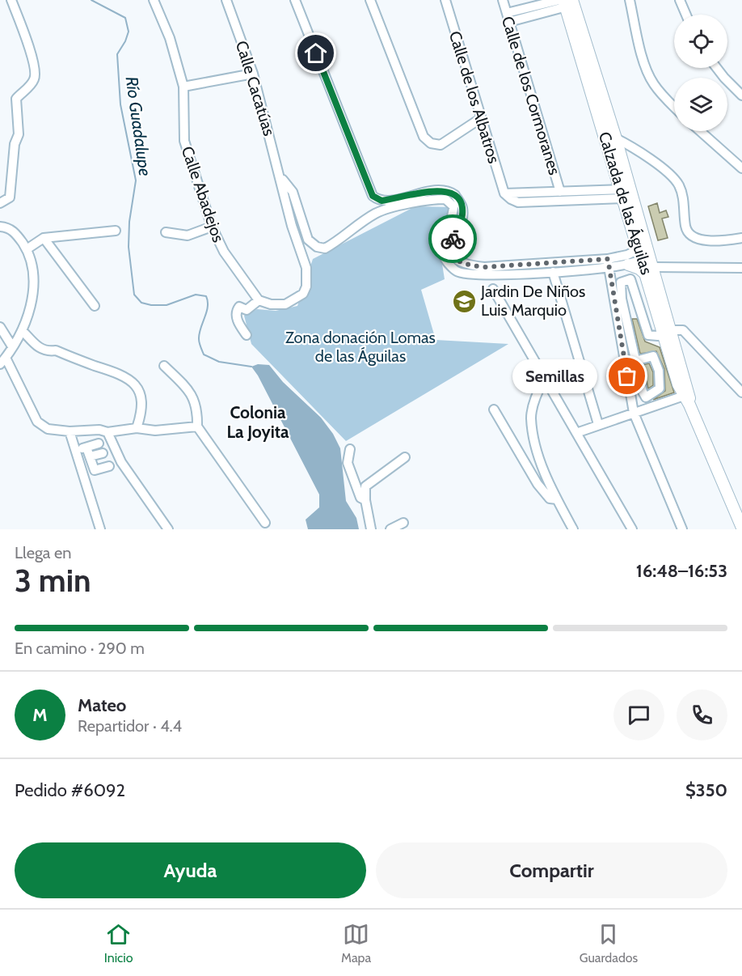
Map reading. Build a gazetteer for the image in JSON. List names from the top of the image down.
{
  "streets": {
    "main road": ["Calzada de las Águilas"],
    "street": [
      "Calle Cacatúas",
      "Calle de los Cormoranes",
      "Calle de los Albatros",
      "Calle Abadejos"
    ]
  },
  "districts": ["Colonia La Joyita"],
  "water": ["Río Guadalupe"],
  "parks": ["Zona donación Lomas de las Águilas"],
  "places": {
    "school or university": ["Jardin De Niños Luis Marquio"],
    "other": ["Semillas"]
  },
  "page": {
    "bubble": "Semillas",
    "heading": ["3 min", "Llega en", "16:48–16:53"],
    "panel": [
      "Mateo",
      "Repartidor · 4.4",
      "Pedido #6092",
      "$350"
    ],
    "bar": "En camino · 290 m",
    "round": "M",
    "buttons": ["Ayuda", "Compartir"],
    "tabs": ["Inicio", "Mapa", "Guardados"]
  }
}
